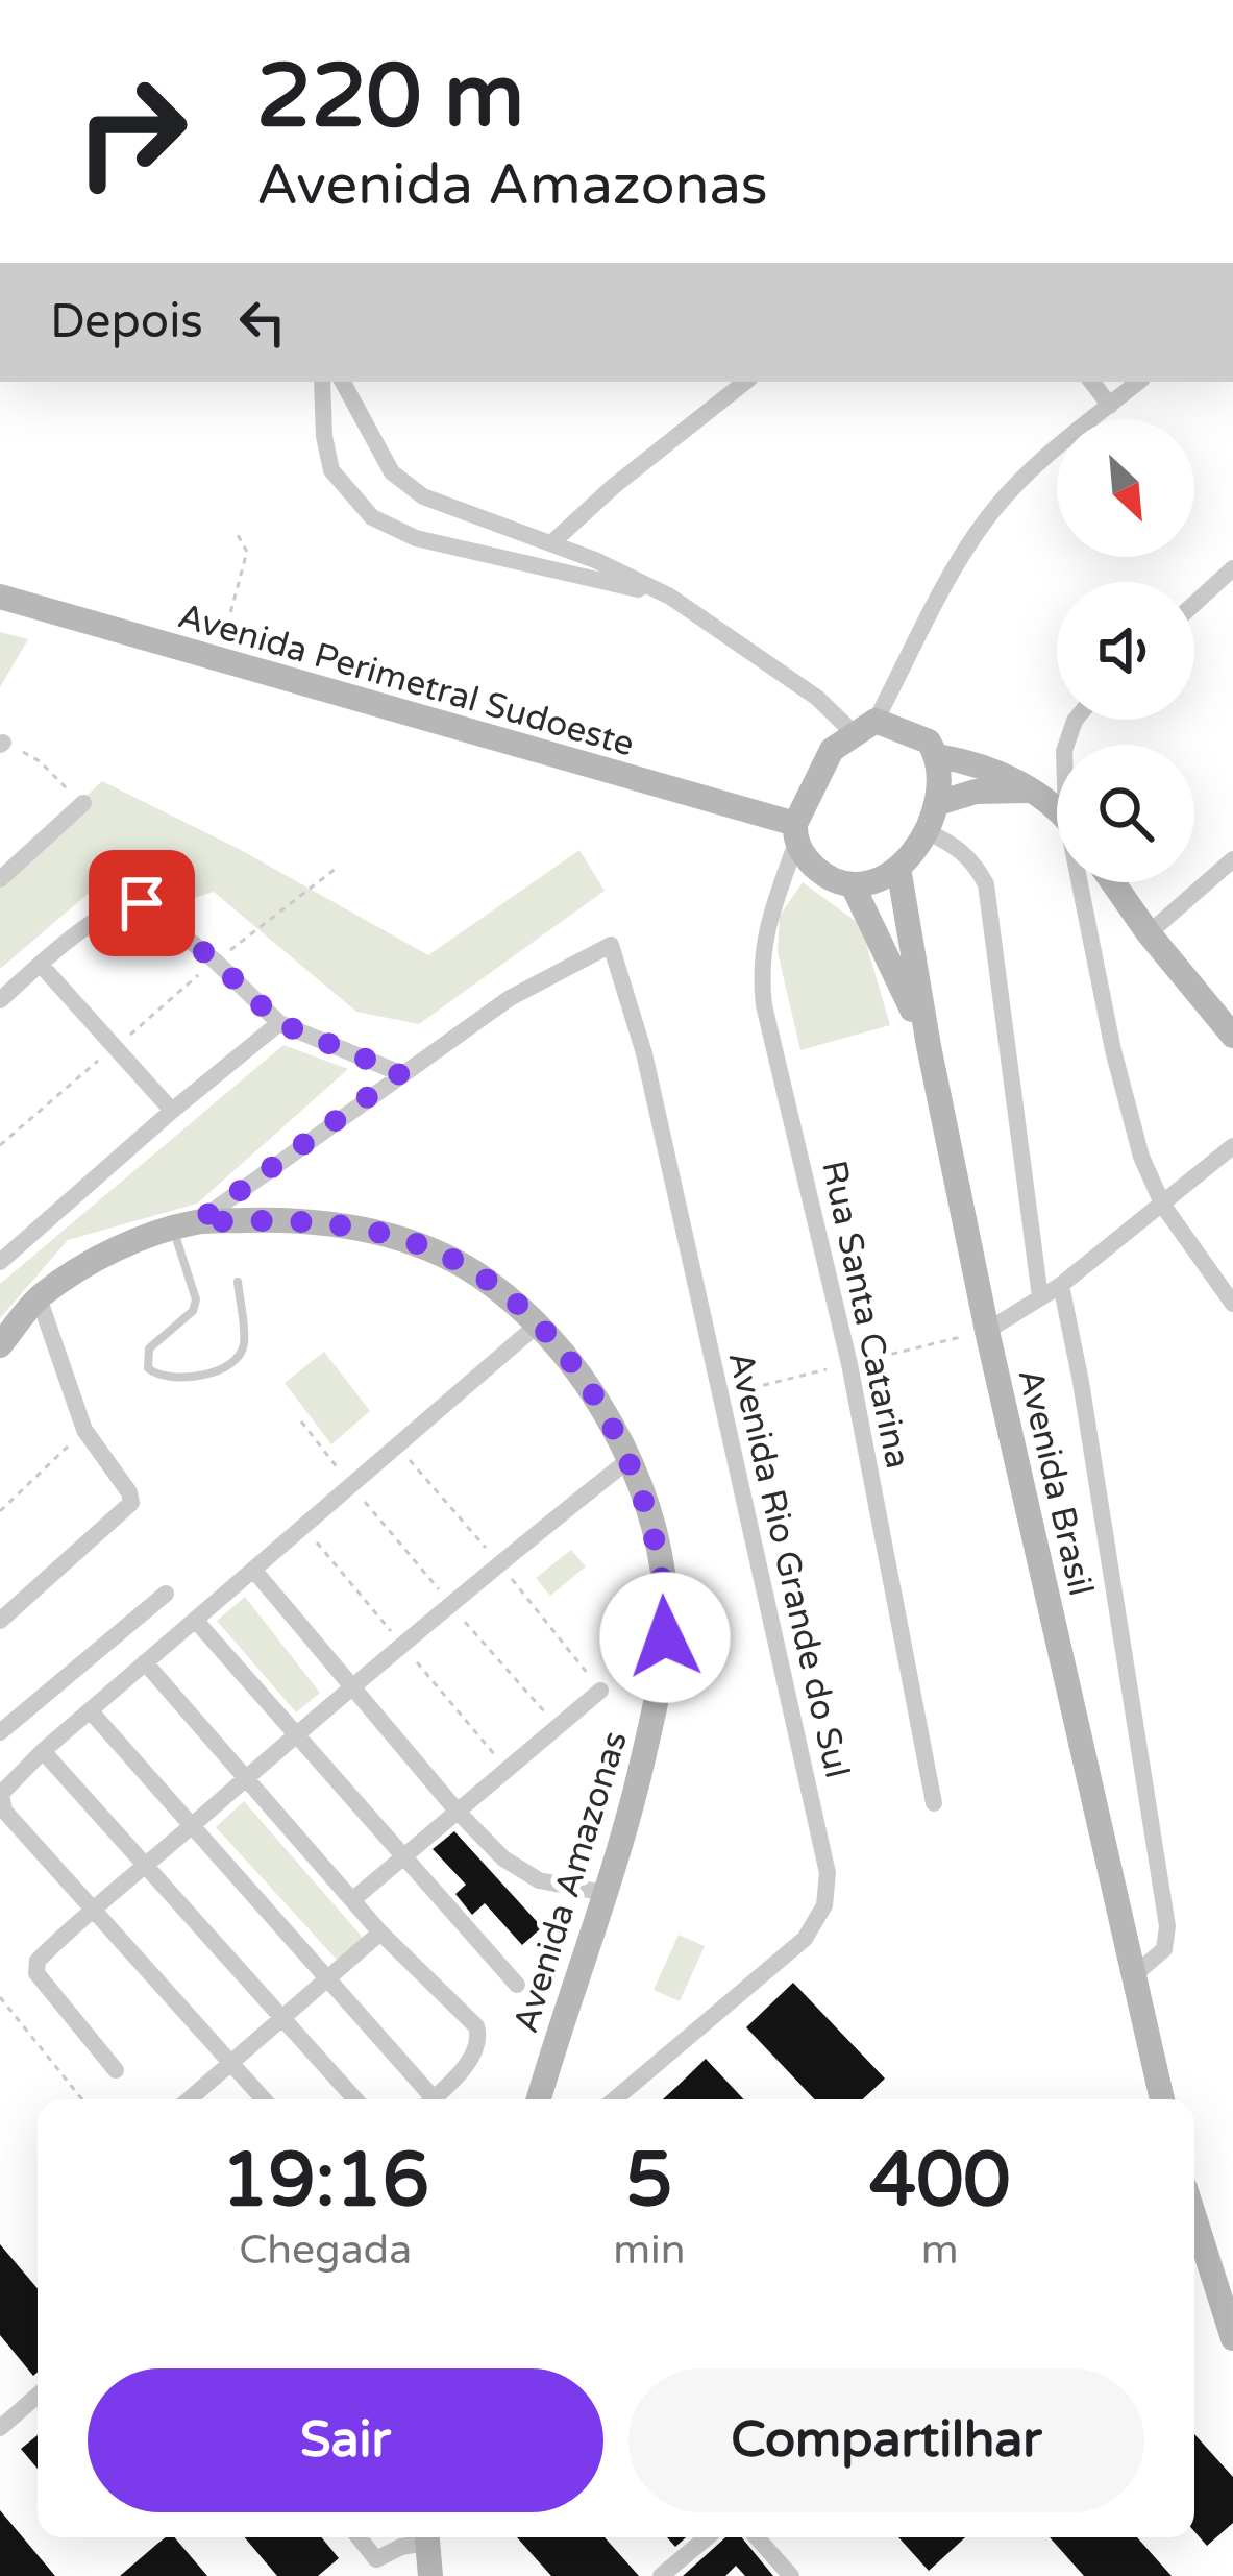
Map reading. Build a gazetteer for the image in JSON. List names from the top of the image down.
{
  "streets": {
    "main road": ["Avenida Perimetral Sudoeste", "Avenida Brasil", "Avenida Amazonas"],
    "street": ["Rua Santa Catarina", "Avenida Rio Grande do Sul"]
  },
  "crossings": [
    ["Avenida Perimetral Sudoeste", "Rua Santa Catarina"],
    ["Avenida Perimetral Sudoeste", "Avenida Brasil"],
    ["Rua Santa Catarina", "Avenida Brasil"],
    ["Avenida Rio Grande do Sul", "Avenida Amazonas"]
  ],
  "north": "bottom right",
  "page": {
    "turn": ["220 m", "Avenida Amazonas"],
    "then": "Depois",
    "eta": [
      "19:16",
      "Chegada",
      "5",
      "min",
      "400",
      "m"
    ],
    "buttons": ["Sair", "Compartilhar"]
  }
}
